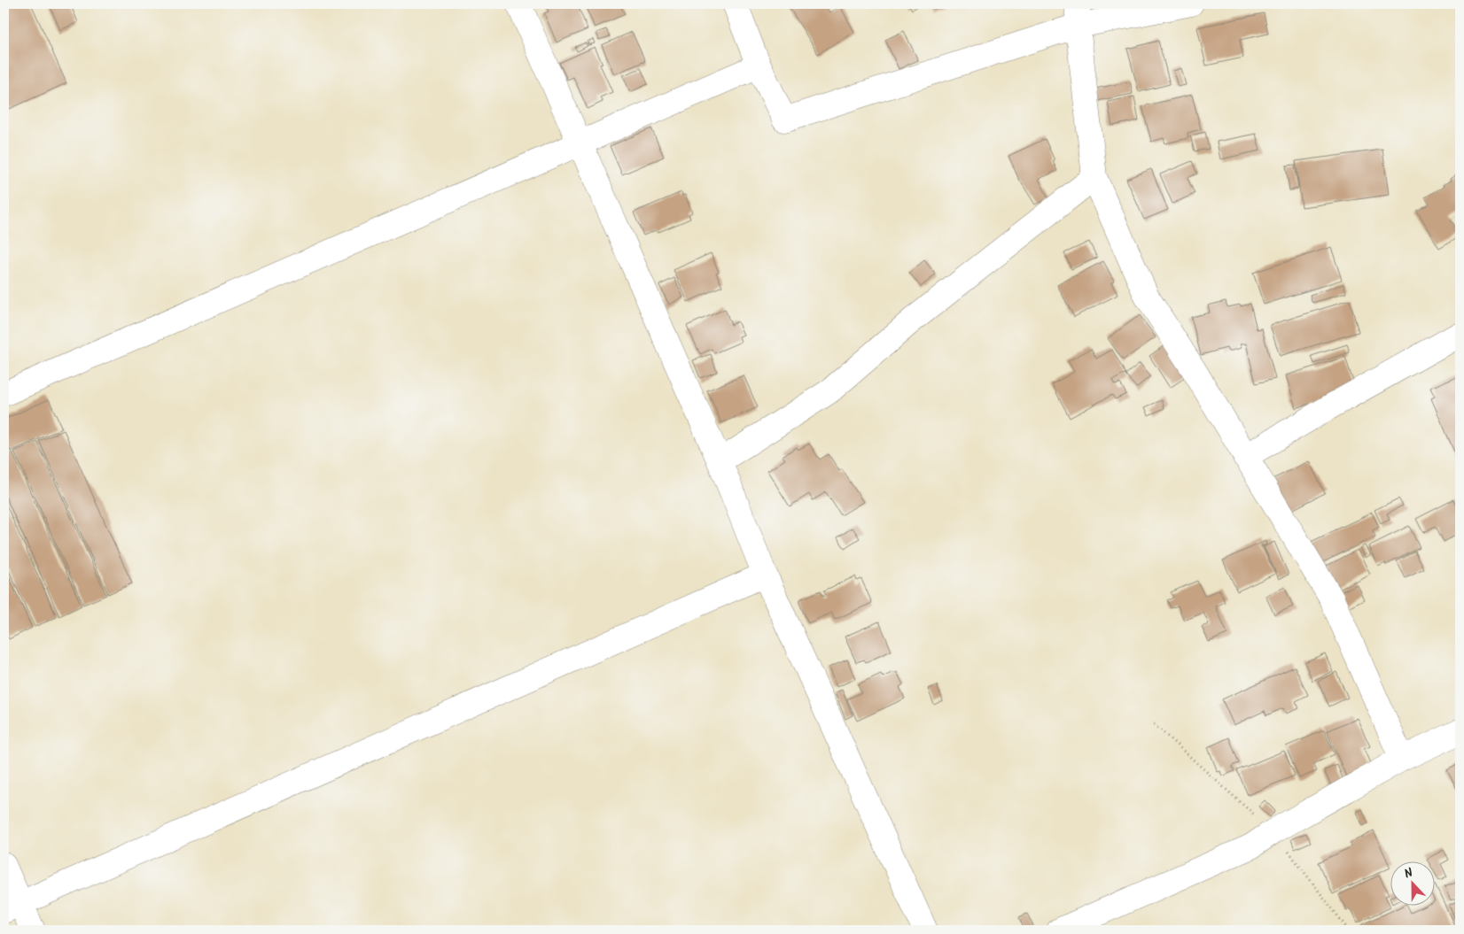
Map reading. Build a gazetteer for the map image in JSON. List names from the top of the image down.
{
  "north": "top"
}
